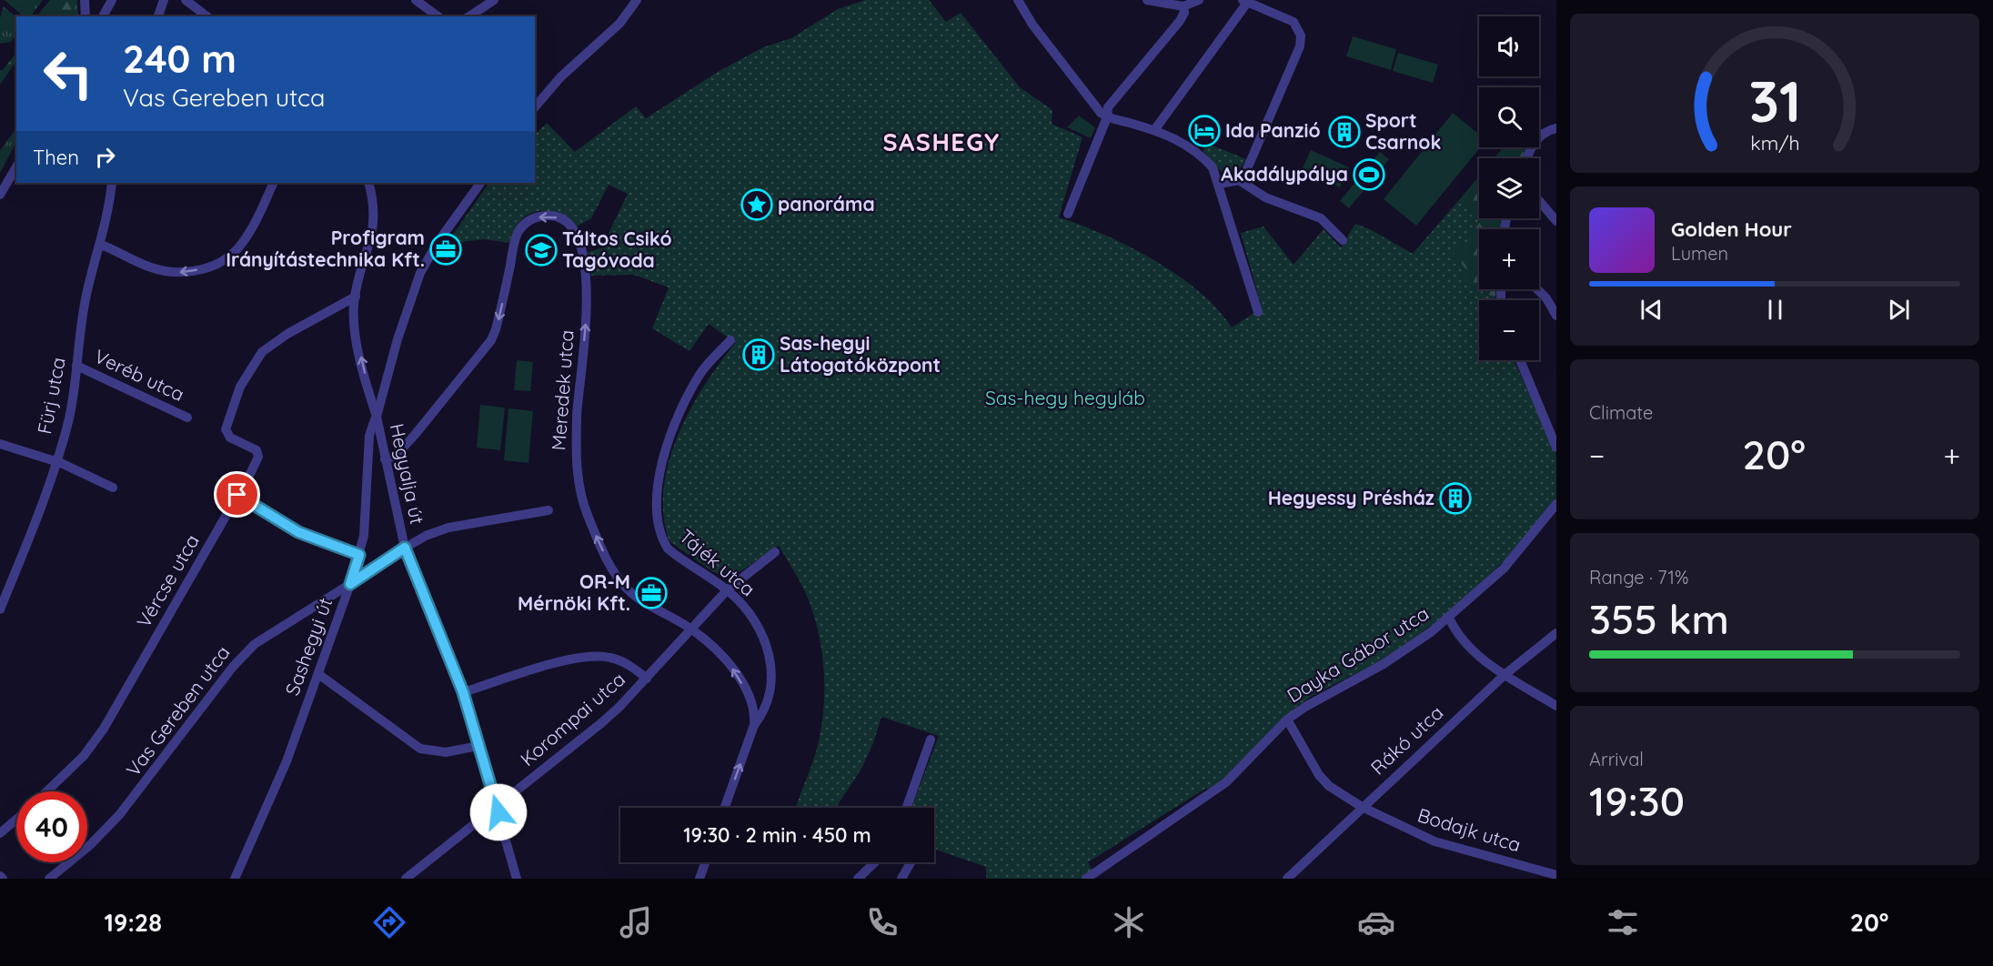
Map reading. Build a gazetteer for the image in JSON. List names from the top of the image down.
{
  "streets": {
    "street": [
      "Veréb utca",
      "Meredek utca",
      "Fürj utca",
      "Hegyalja út",
      "Tájék utca",
      "Vércse utca",
      "Sashegyi út",
      "Dayka Gábor utca",
      "Vas Gereben utca",
      "Korompai utca",
      "Rákó utca",
      "Bodajk utca"
    ]
  },
  "crossings": [
    ["Veréb utca", "Fürj utca"],
    ["Meredek utca", "Hegyalja út"],
    ["Meredek utca", "Tájék utca"],
    ["Meredek utca", "Korompai utca"],
    ["Hegyalja út", "Sashegyi út"],
    ["Hegyalja út", "Vas Gereben utca"],
    ["Hegyalja út", "Korompai utca"],
    ["Tájék utca", "Korompai utca"],
    ["Sashegyi út", "Vas Gereben utca"],
    ["Dayka Gábor utca", "Bodajk utca"],
    ["Rákó utca", "Bodajk utca"]
  ],
  "districts": ["SASHEGY"],
  "parks": ["Sas-hegy hegyláb"],
  "places": {
    "hotel": ["Ida Panzió"],
    "building": ["Sport Csarnok", "Sas-hegyi Látogatóközpont", "Hegyessy Présház"],
    "sports": ["Akadálypálya"],
    "place": ["panoráma"],
    "office": ["Profigram Irányítástechnika Kft.", "OR-M Mérnöki Kft."],
    "school or university": ["Táltos Csikó Tagóvoda"]
  },
  "page": {
    "map_buttons": ["+", "−"],
    "turn": ["240 m", "Vas Gereben utca"],
    "then": "Then",
    "song": ["Golden Hour", "Lumen"],
    "tile": [
      "Climate",
      ["Range · 71%", "355 km"],
      ["Arrival", "19:30"]
    ],
    "heat": ["−", "20°", "+"],
    "limit": "40",
    "trip": "19:30 · 2 min · 450 m",
    "tabs": ["19:28", "20°"],
    "gauge": ["31", "km/h"]
  }
}
